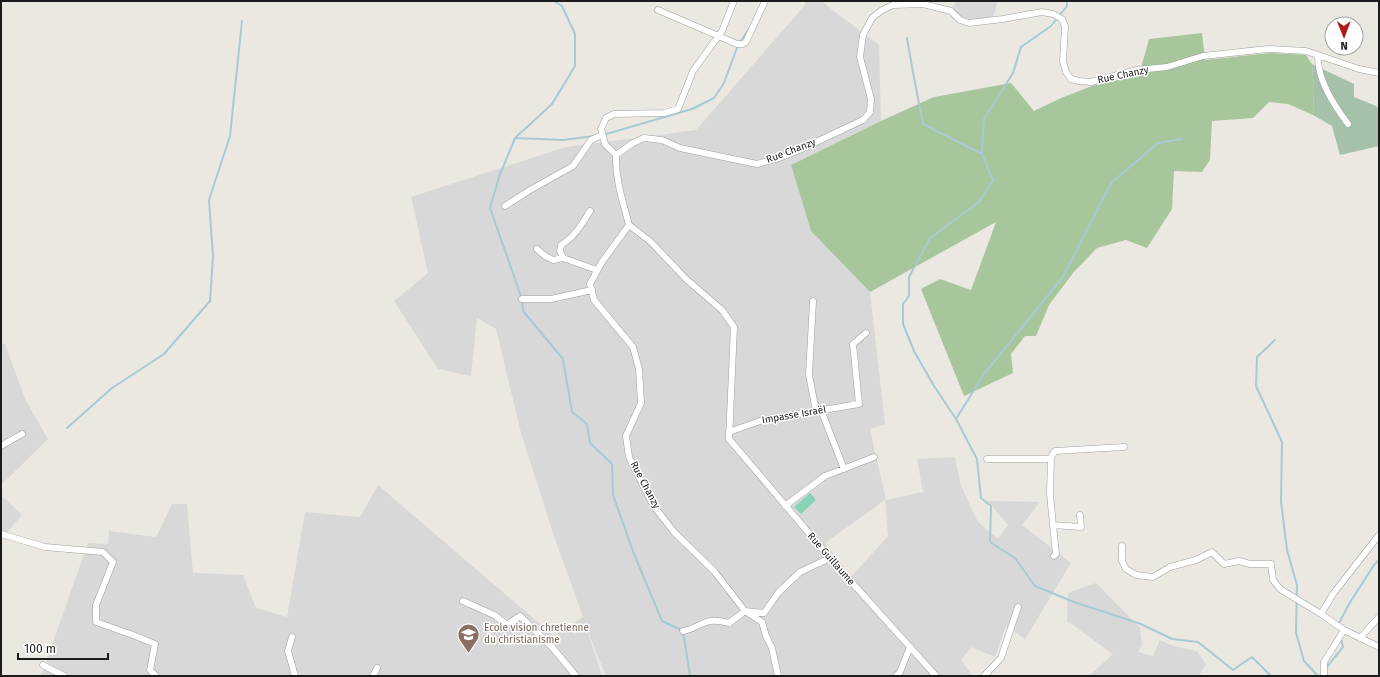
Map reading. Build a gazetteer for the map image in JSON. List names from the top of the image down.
{
  "streets": {
    "street": ["Rue Chanzy", "Impasse Israël", "Rue Guillaume"]
  },
  "crossings": [
    ["Impasse Israël", "Rue Guillaume"]
  ],
  "places": {
    "school or university": ["Ecole vision chretienne du christianisme"]
  },
  "scale_bar": "100 m",
  "north": "bottom"
}
